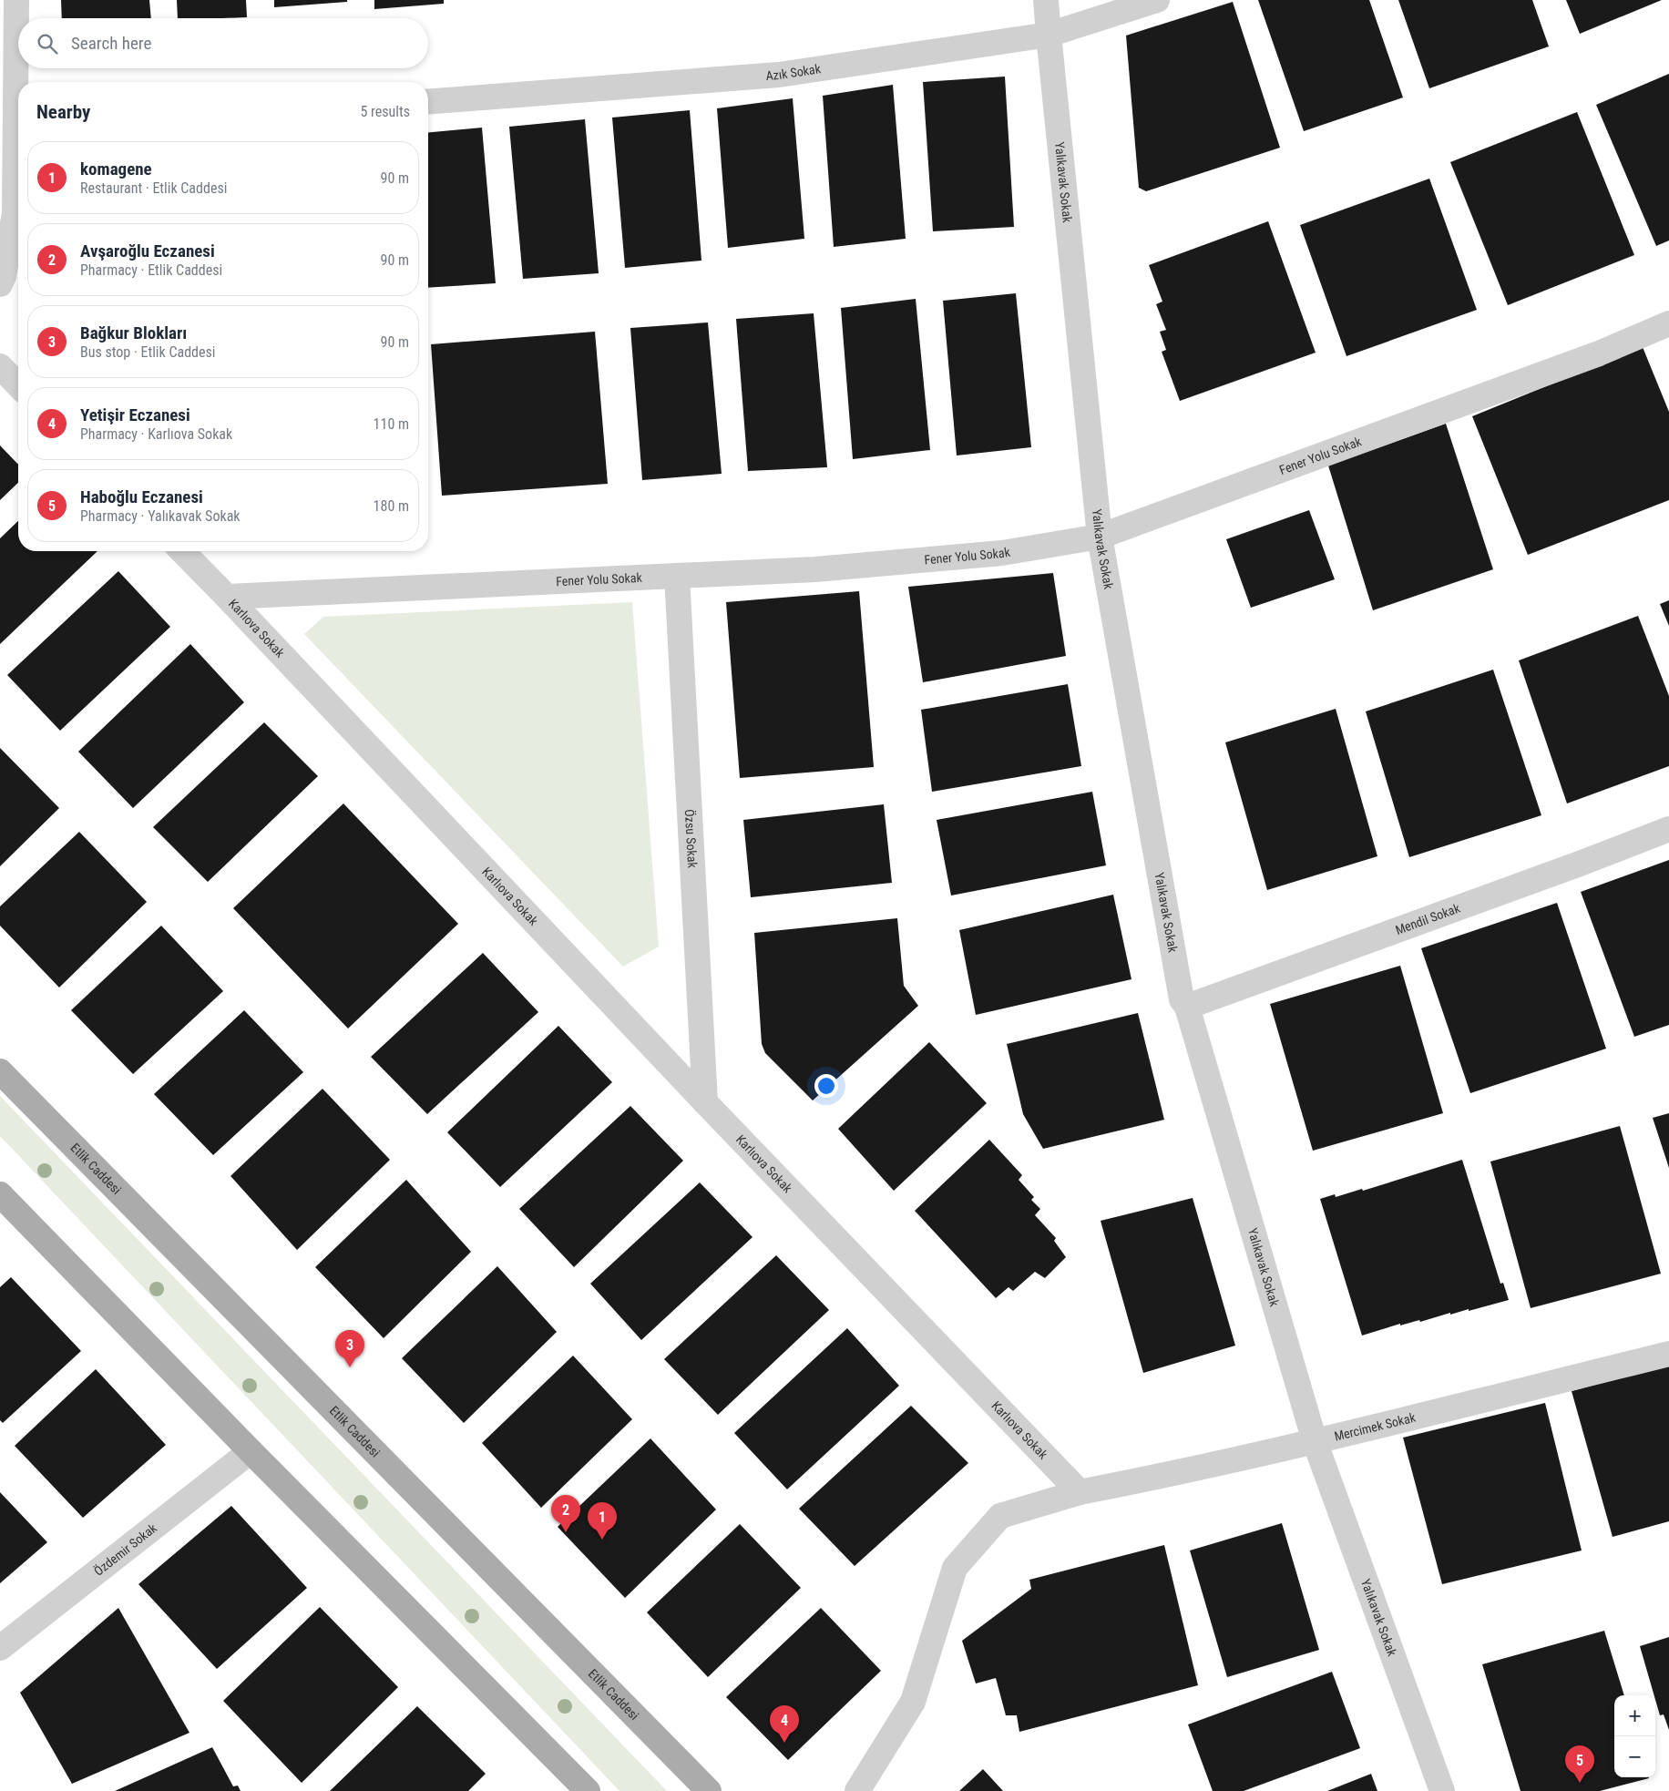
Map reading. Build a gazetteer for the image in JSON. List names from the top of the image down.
{
  "streets": {
    "main road": ["Etlik Caddesi"],
    "street": [
      "Azık Sokak",
      "Yalıkavak Sokak",
      "Fener Yolu Sokak",
      "Karlıova Sokak",
      "Özsu Sokak",
      "Mendil Sokak",
      "Mercimek Sokak",
      "Özdemir Sokak"
    ]
  },
  "crossings": [
    ["Azık Sokak", "Yalıkavak Sokak"],
    ["Yalıkavak Sokak", "Fener Yolu Sokak"],
    ["Yalıkavak Sokak", "Mendil Sokak"],
    ["Yalıkavak Sokak", "Mercimek Sokak"],
    ["Fener Yolu Sokak", "Karlıova Sokak"],
    ["Fener Yolu Sokak", "Özsu Sokak"],
    ["Karlıova Sokak", "Özsu Sokak"],
    ["Karlıova Sokak", "Mercimek Sokak"]
  ],
  "page": {
    "search": "Search here",
    "heading": ["Nearby", "5 results"],
    "list": [
      {
        "mark": "1",
        "name": "komagene",
        "note": "Restaurant · Etlik Caddesi",
        "value": "90 m"
      },
      {
        "mark": "2",
        "name": "Avşaroğlu Eczanesi",
        "note": "Pharmacy · Etlik Caddesi",
        "value": "90 m"
      },
      {
        "mark": "3",
        "name": "Bağkur Blokları",
        "note": "Bus stop · Etlik Caddesi",
        "value": "90 m"
      },
      {
        "mark": "4",
        "name": "Yetişir Eczanesi",
        "note": "Pharmacy · Karlıova Sokak",
        "value": "110 m"
      },
      {
        "mark": "5",
        "name": "Haboğlu Eczanesi",
        "note": "Pharmacy · Yalıkavak Sokak",
        "value": "180 m"
      }
    ],
    "pins": [
      "3",
      "2",
      "1",
      "4",
      "5"
    ],
    "map_buttons": ["+", "−"]
  }
}
